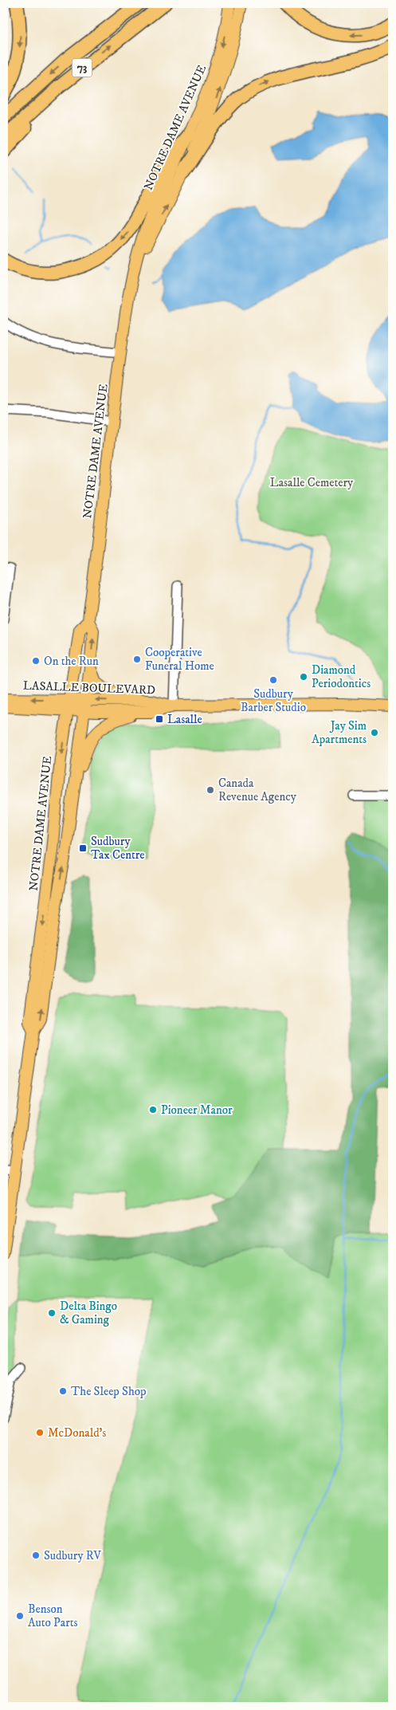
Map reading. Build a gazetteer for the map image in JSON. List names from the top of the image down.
{
  "streets": {
    "highway": ["73"],
    "main road": ["NOTRE DAME AVENUE", "LASALLE BOULEVARD"]
  },
  "crossings": [
    ["NOTRE DAME AVENUE", "LASALLE BOULEVARD"]
  ],
  "parks": ["Lasalle Cemetery"],
  "places": {
    "other": [
      "Cooperative Funeral Home",
      "On the Run",
      "Diamond Periodontics",
      "Sudbury Barber Studio",
      "Jay Sim Apartments",
      "Canada Revenue Agency",
      "Pioneer Manor",
      "Delta Bingo & Gaming",
      "The Sleep Shop",
      "McDonald's",
      "Sudbury RV",
      "Benson Auto Parts"
    ],
    "transit": ["Lasalle", "Sudbury Tax Centre"]
  }
}
